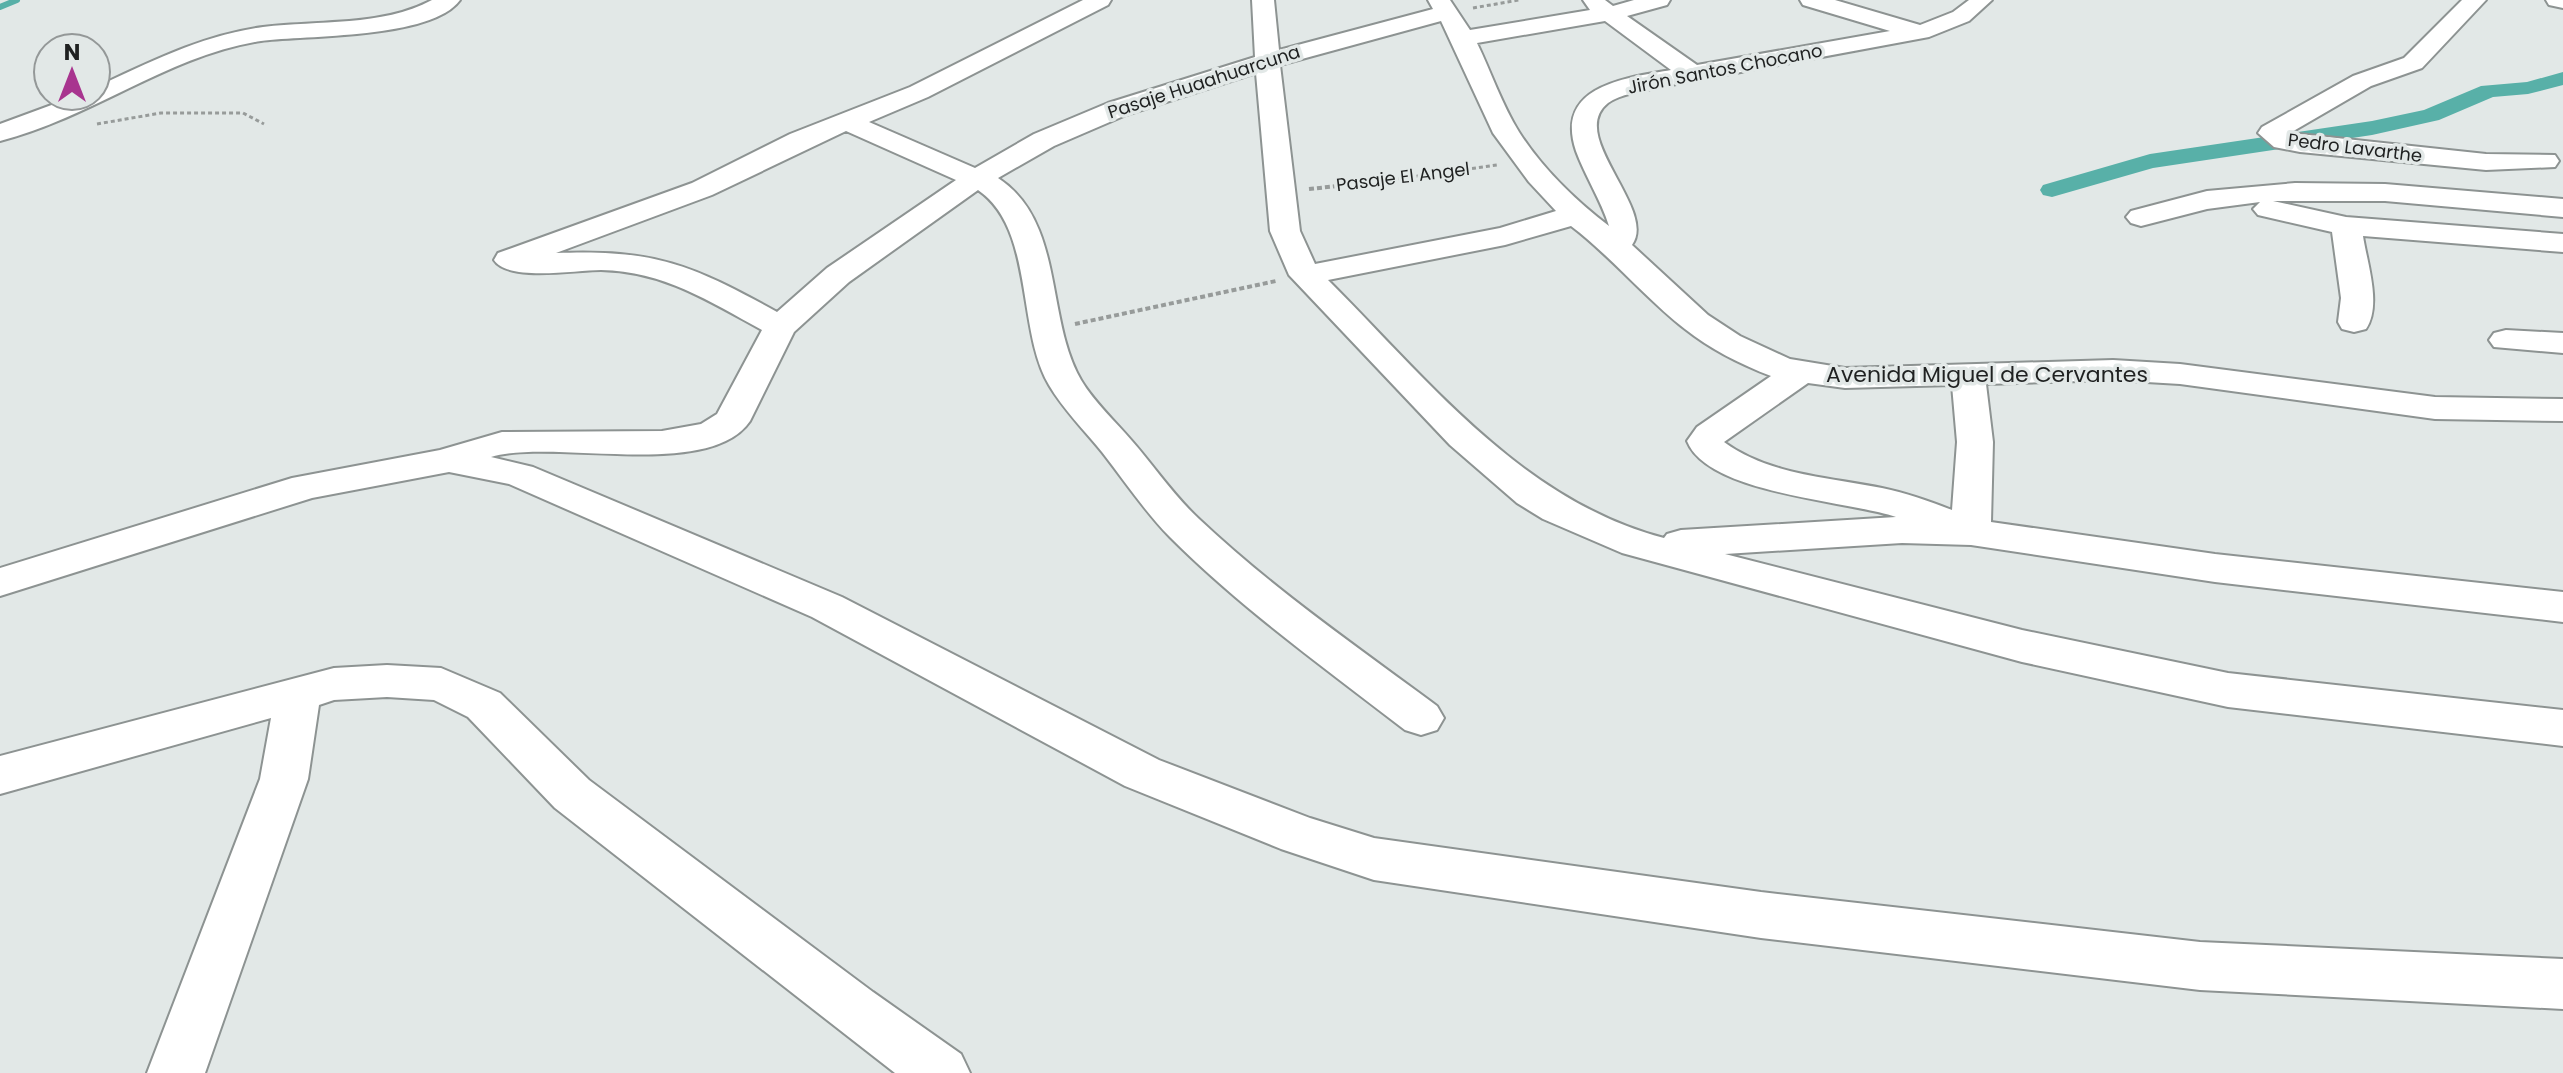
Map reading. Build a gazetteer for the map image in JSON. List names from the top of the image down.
{
  "streets": {
    "street": [
      "Jirón Santos Chocano",
      "Pasaje Huaahuarcuna",
      "Pedro Lavarthe",
      "Avenida Miguel de Cervantes"
    ],
    "path": ["Pasaje El Angel"]
  },
  "crossings": [
    ["Jirón Santos Chocano", "Avenida Miguel de Cervantes"],
    ["Pasaje Huaahuarcuna", "Avenida Miguel de Cervantes"],
    ["Pasaje El Angel", "Avenida Miguel de Cervantes"]
  ],
  "north": "top"
}
